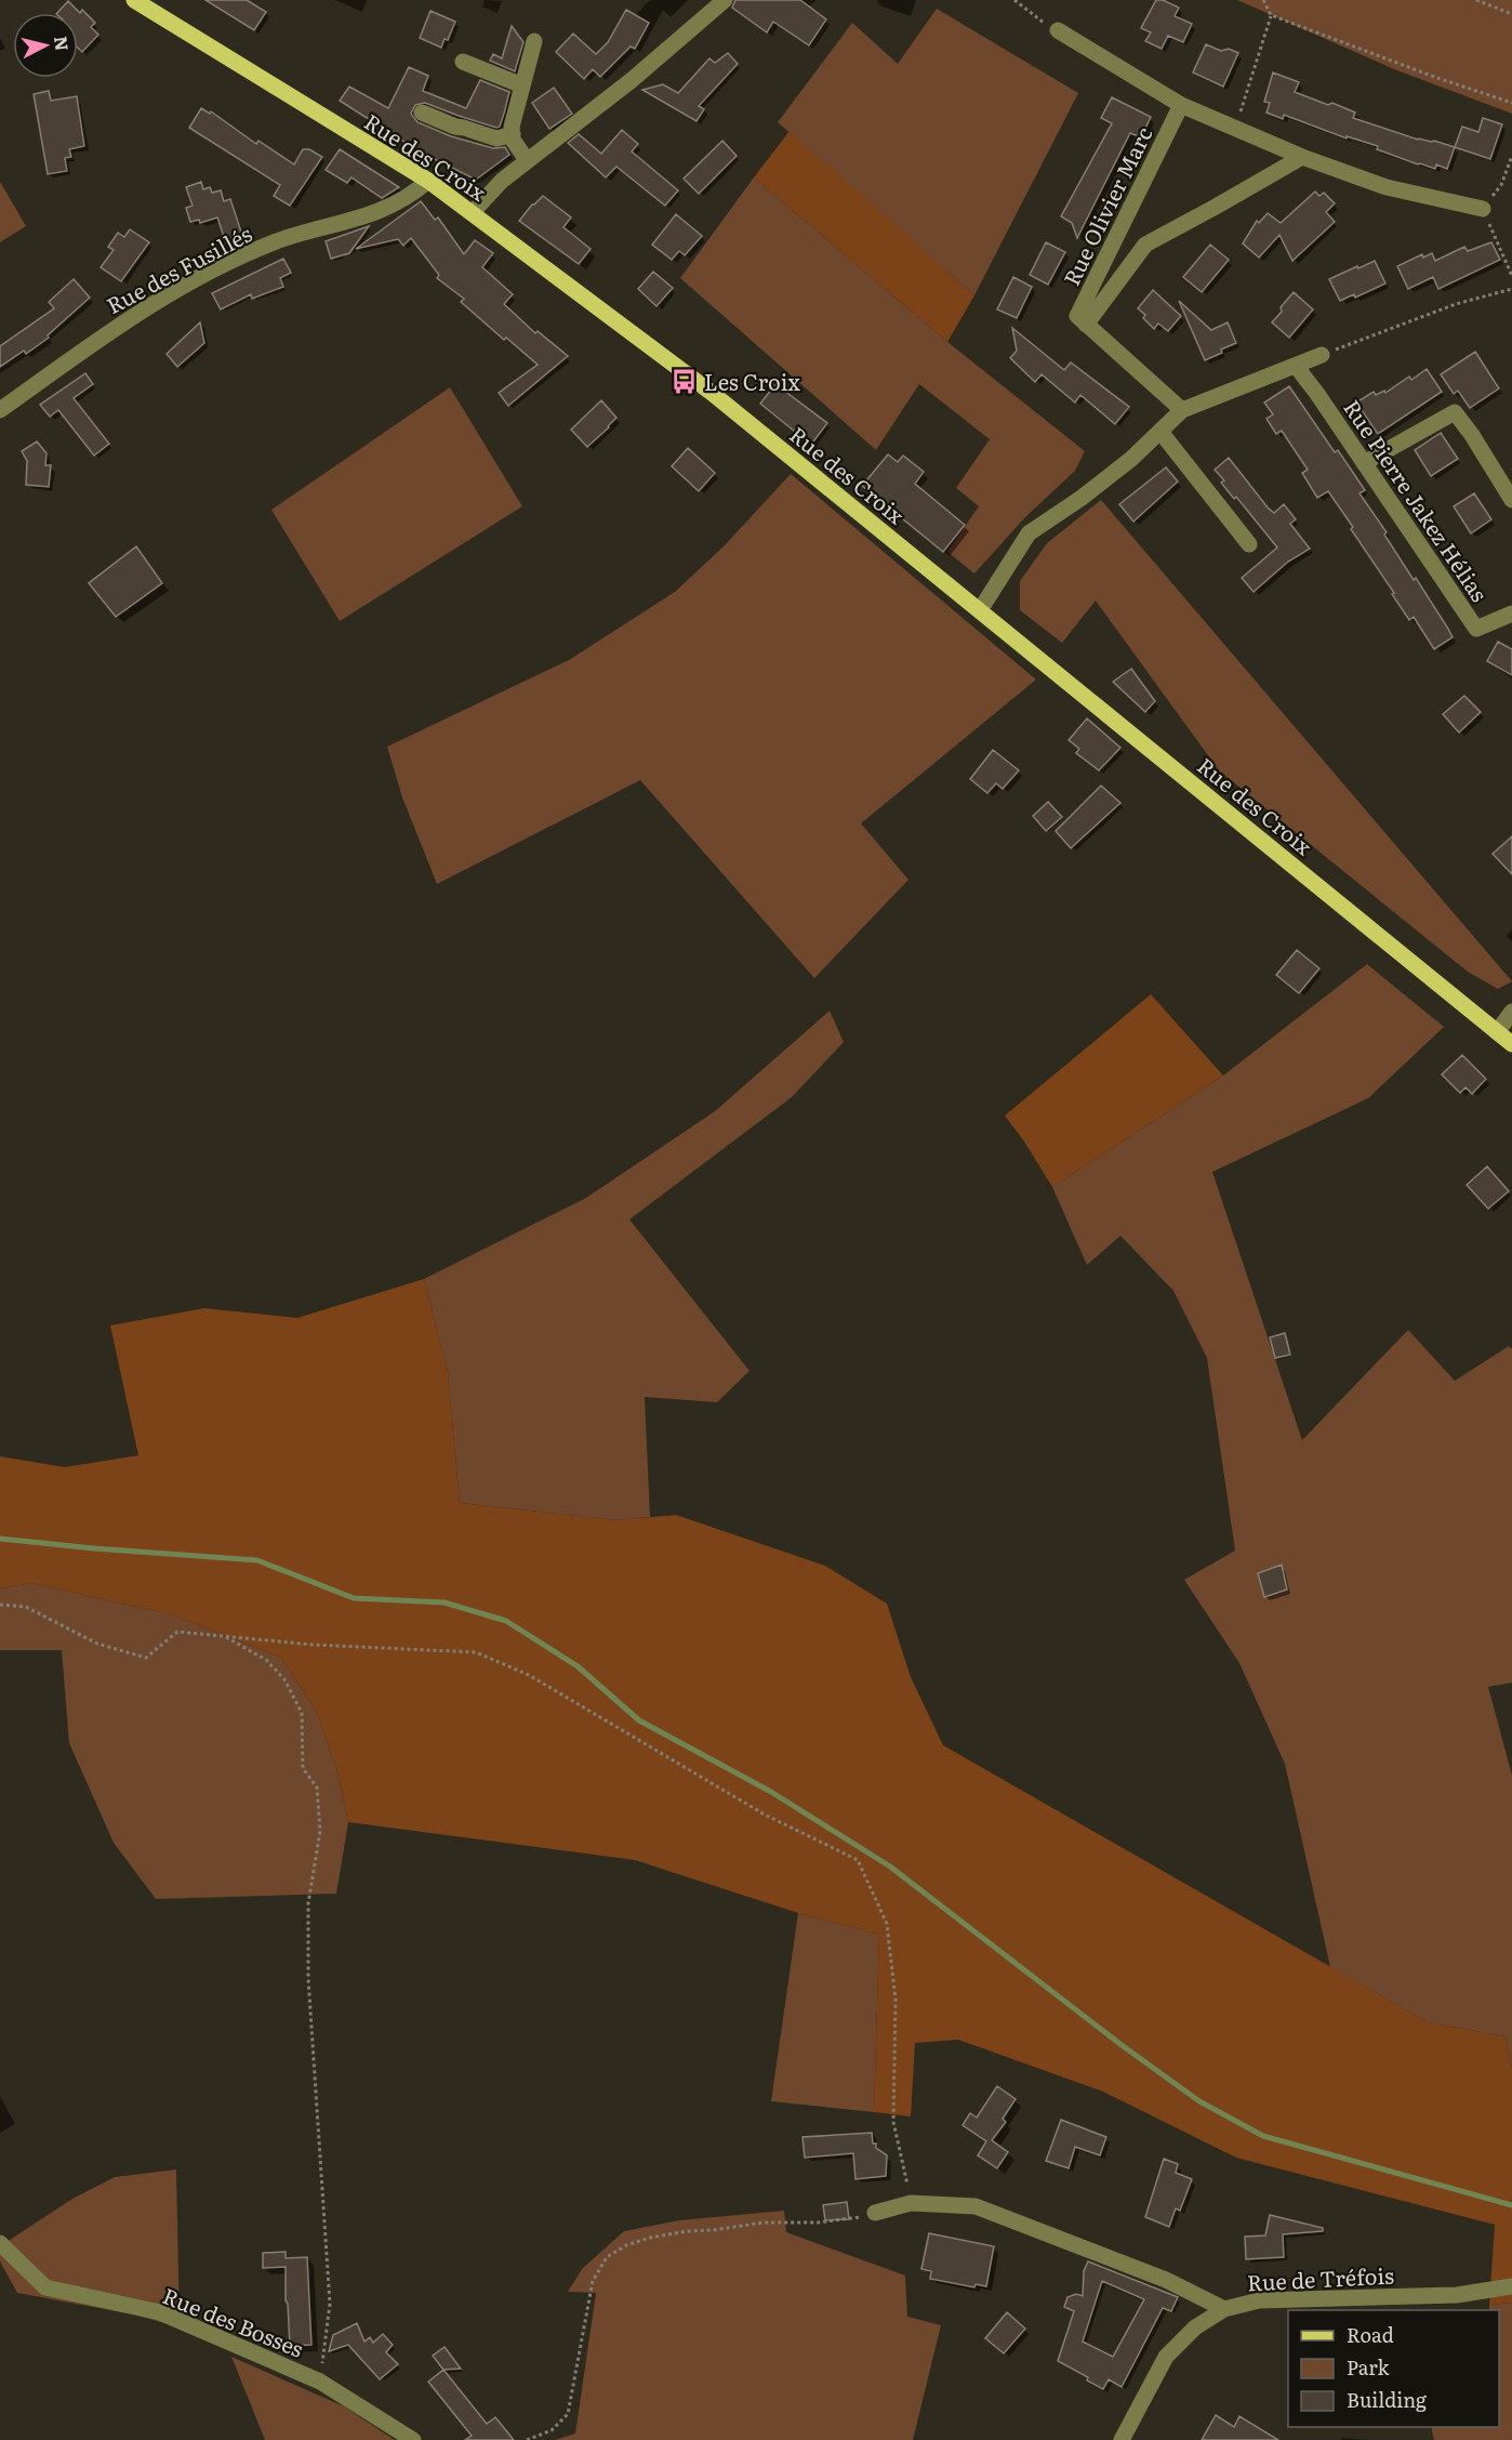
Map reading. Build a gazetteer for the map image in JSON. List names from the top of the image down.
{
  "streets": {
    "main road": ["Rue des Croix"],
    "street": [
      "Rue Olivier Marc",
      "Rue des Fusillés",
      "Rue Pierre Jakez Hélias",
      "Rue de Tréfois",
      "Rue des Bosses"
    ]
  },
  "crossings": [
    ["Rue des Croix", "Rue des Fusillés"]
  ],
  "places": {
    "bus stop": ["Les Croix"]
  },
  "legend": ["Road", "Park", "Building"],
  "north": "right"
}
